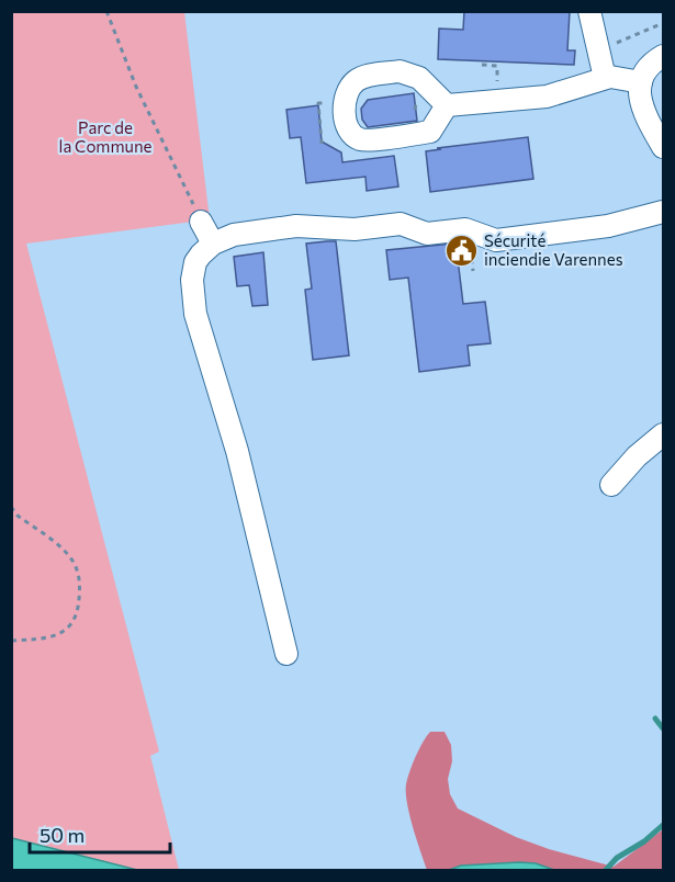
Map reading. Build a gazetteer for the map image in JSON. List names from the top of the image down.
{
  "parks": ["Parc de la Commune"],
  "places": {
    "public building": ["Sécurité inciendie Varennes"]
  },
  "scale_bar": "50 m"
}
